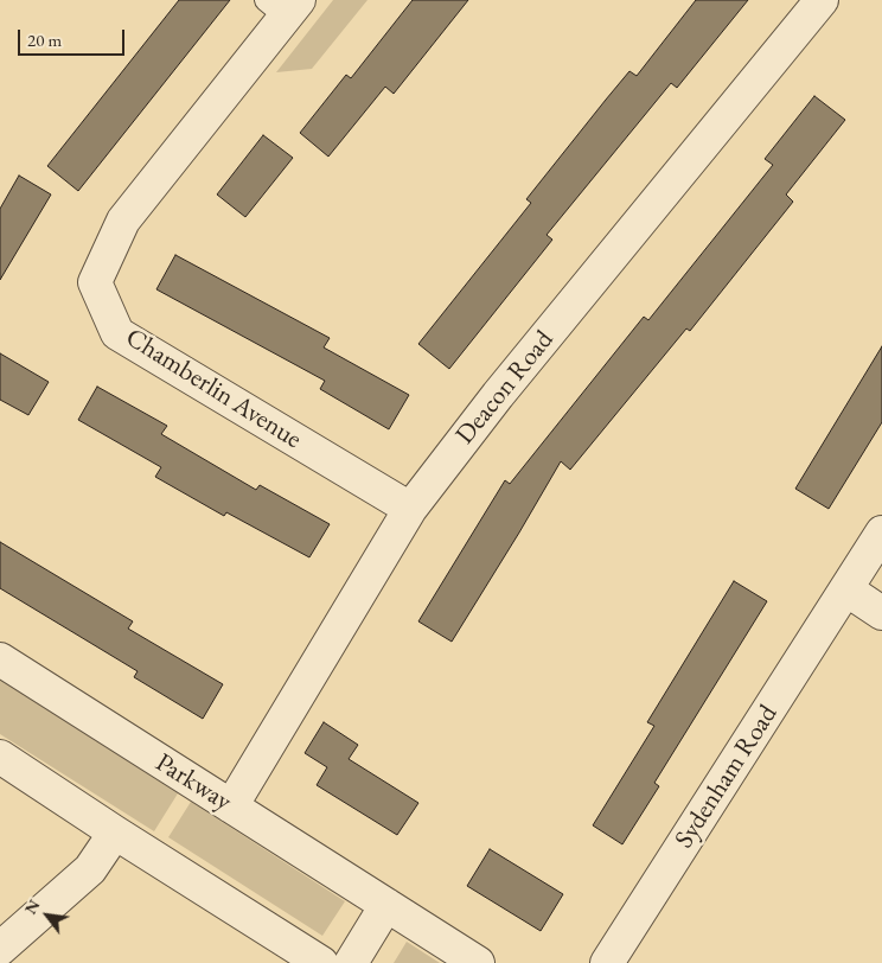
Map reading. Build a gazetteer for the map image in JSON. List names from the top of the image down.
{
  "streets": {
    "street": [
      "Deacon Road",
      "Chamberlin Avenue",
      "Sydenham Road",
      "Parkway"
    ]
  },
  "crossings": [
    ["Deacon Road", "Chamberlin Avenue"],
    ["Deacon Road", "Parkway"]
  ],
  "scale_bar": "20 m",
  "north": "top left"
}
